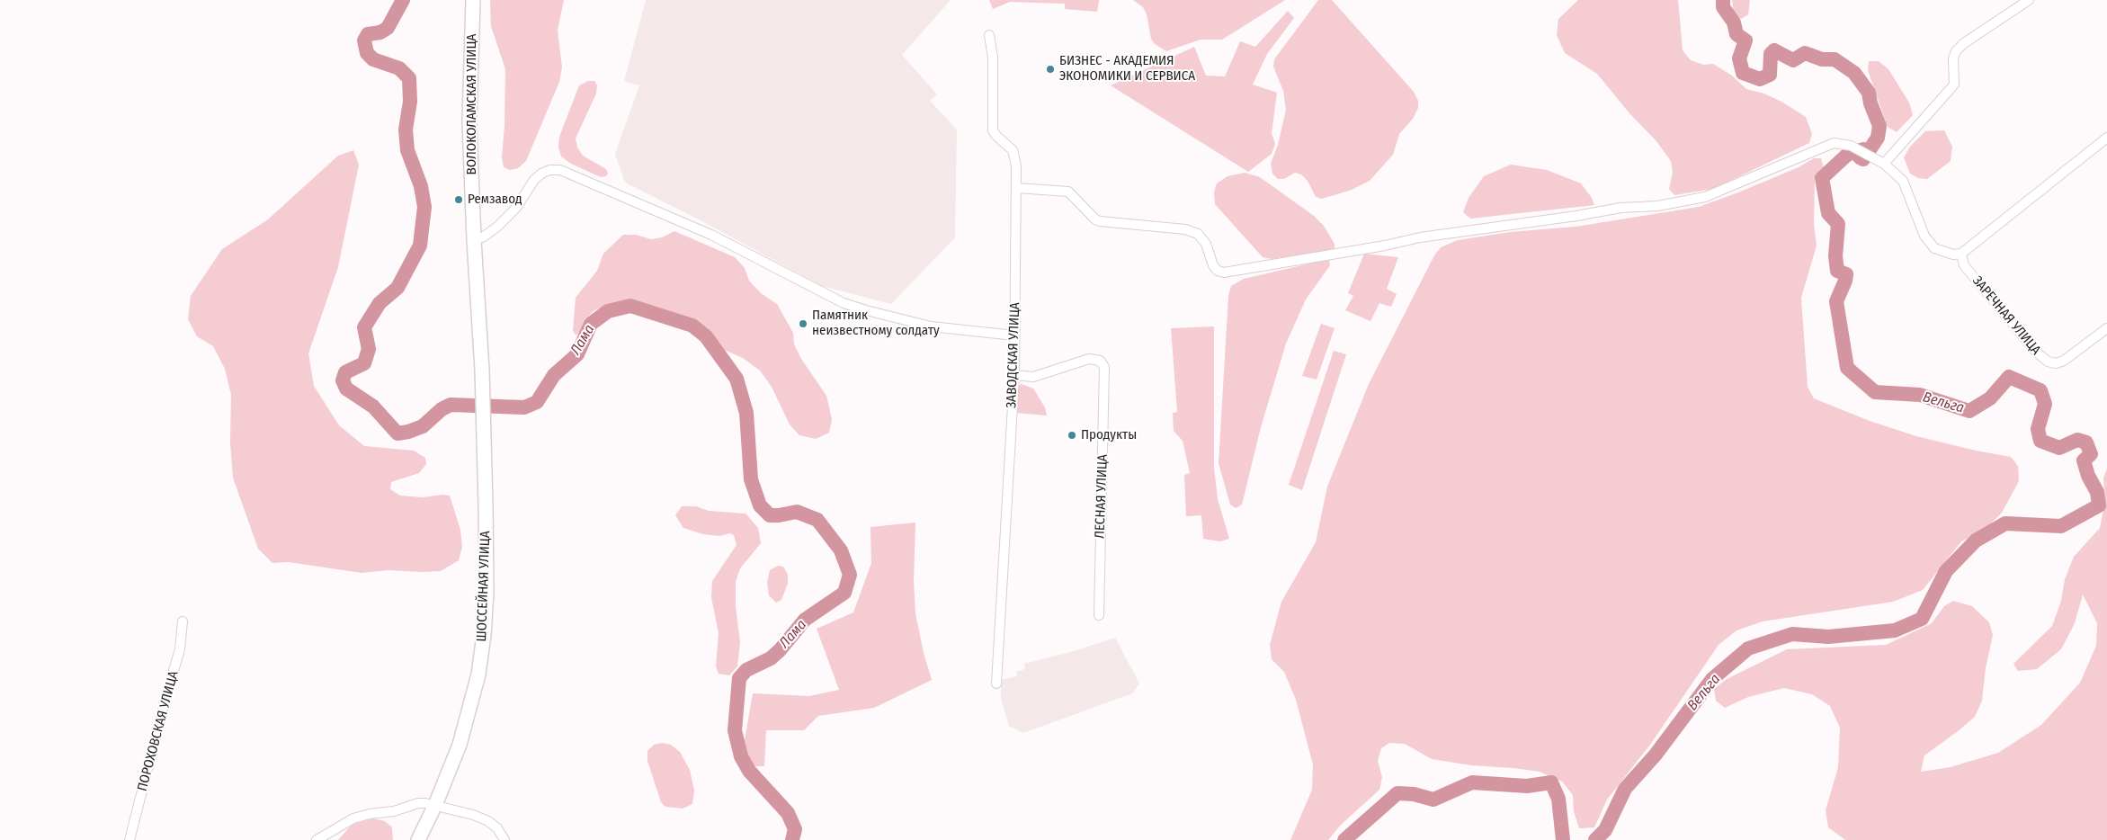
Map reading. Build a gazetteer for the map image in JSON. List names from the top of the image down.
{
  "streets": {
    "main road": ["ВОЛОКОЛАМСКАЯ УЛИЦА", "ШОССЕЙНАЯ УЛИЦА"],
    "street": [
      "ЗАРЕЧНАЯ УЛИЦА",
      "ЗАВОДСКАЯ УЛИЦА",
      "ЛЕСНАЯ УЛИЦА",
      "ПОРОХОВСКАЯ УЛИЦА"
    ]
  },
  "crossings": [
    ["ВОЛОКОЛАМСКАЯ УЛИЦА", "ШОССЕЙНАЯ УЛИЦА"],
    ["ЗАВОДСКАЯ УЛИЦА", "ЛЕСНАЯ УЛИЦА"]
  ],
  "water": ["Лама", "Вельга"],
  "places": [
    "БИЗНЕС - АКАДЕМИЯ ЭКОНОМИКИ И СЕРВИСА",
    "Ремзавод",
    "Памятник неизвестному солдату",
    "Продукты"
  ]
}
